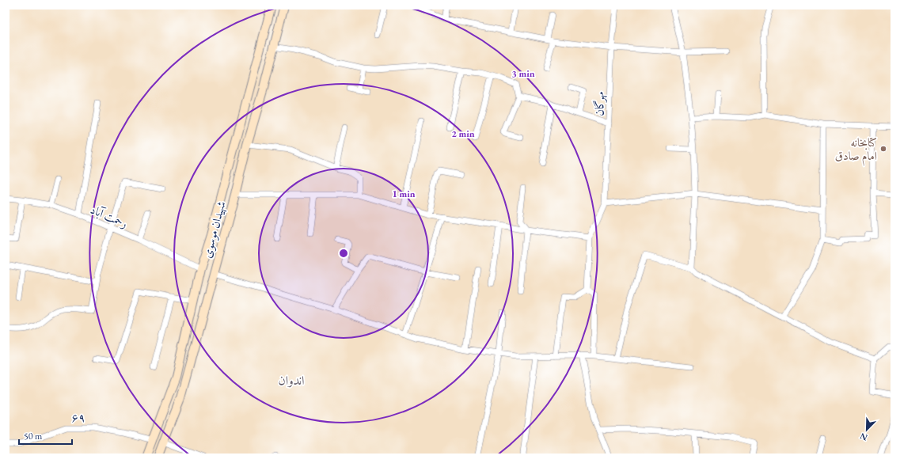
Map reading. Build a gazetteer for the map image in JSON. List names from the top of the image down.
{
  "streets": {
    "street": [
      "مهرگان",
      "رحمت آباد",
      "شهیدان موسوی",
      "۶۹"
    ]
  },
  "crossings": [
    ["رحمت آباد", "شهیدان موسوی"],
    ["شهیدان موسوی", "۶۹"]
  ],
  "districts": ["اندوان"],
  "places": ["کتابخانه امام صادق"],
  "scale_bar": "50 m",
  "north": "bottom left",
  "rings": ["3 min", "2 min", "1 min"]
}
